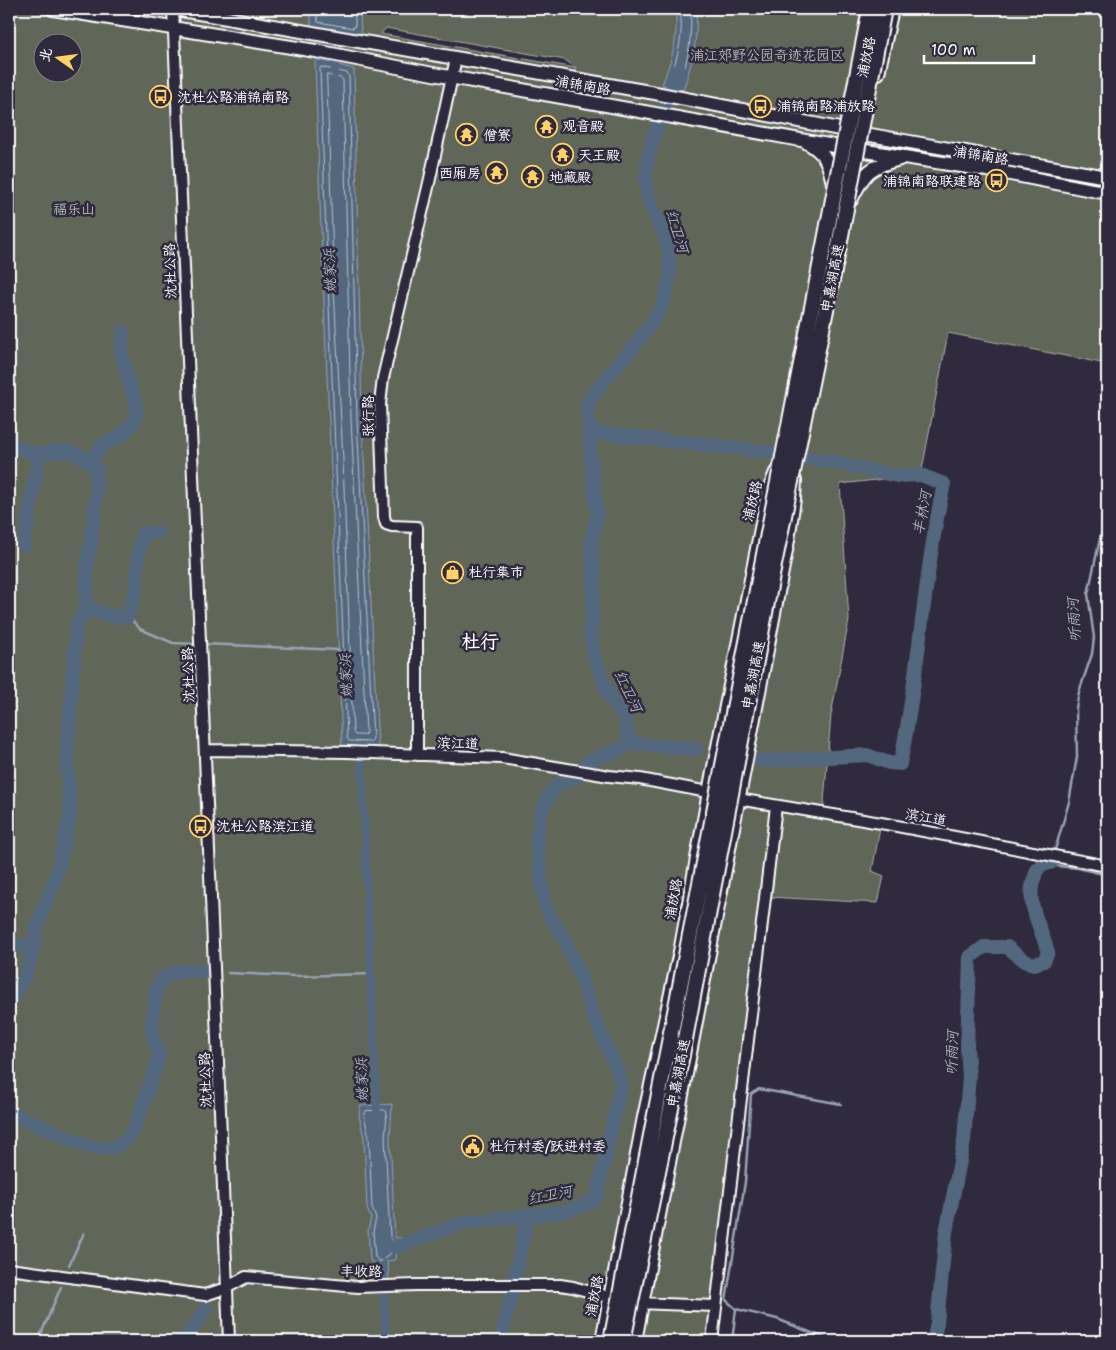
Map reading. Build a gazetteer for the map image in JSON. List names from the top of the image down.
{
  "streets": {
    "highway": ["申嘉湖高速"],
    "main road": ["浦放路", "浦锦南路"],
    "street": [
      "沈杜公路",
      "张行路",
      "滨江道",
      "丰收路"
    ]
  },
  "crossings": [
    ["浦放路", "浦锦南路"],
    ["浦放路", "申嘉湖高速"],
    ["浦放路", "滨江道"],
    ["浦放路", "丰收路"],
    ["浦锦南路", "沈杜公路"],
    ["浦锦南路", "张行路"],
    ["沈杜公路", "滨江道"],
    ["沈杜公路", "丰收路"],
    ["张行路", "滨江道"]
  ],
  "districts": ["杜行"],
  "water": [
    "红卫河",
    "姚家浜",
    "丰林河",
    "听雨河"
  ],
  "parks": ["浦江郊野公园奇迹花园区", "福乐山"],
  "places": {
    "bus stop": [
      "沈杜公路浦锦南路",
      "浦锦南路浦放路",
      "浦锦南路联建路",
      "沈杜公路滨江道"
    ],
    "temple": [
      "观音殿",
      "僧寮",
      "天王殿",
      "西厢房",
      "地藏殿"
    ],
    "shop": ["杜行集市"],
    "public building": ["杜行村委/跃进村委"]
  },
  "scale_bar": "100 m",
  "north": "left"
}
